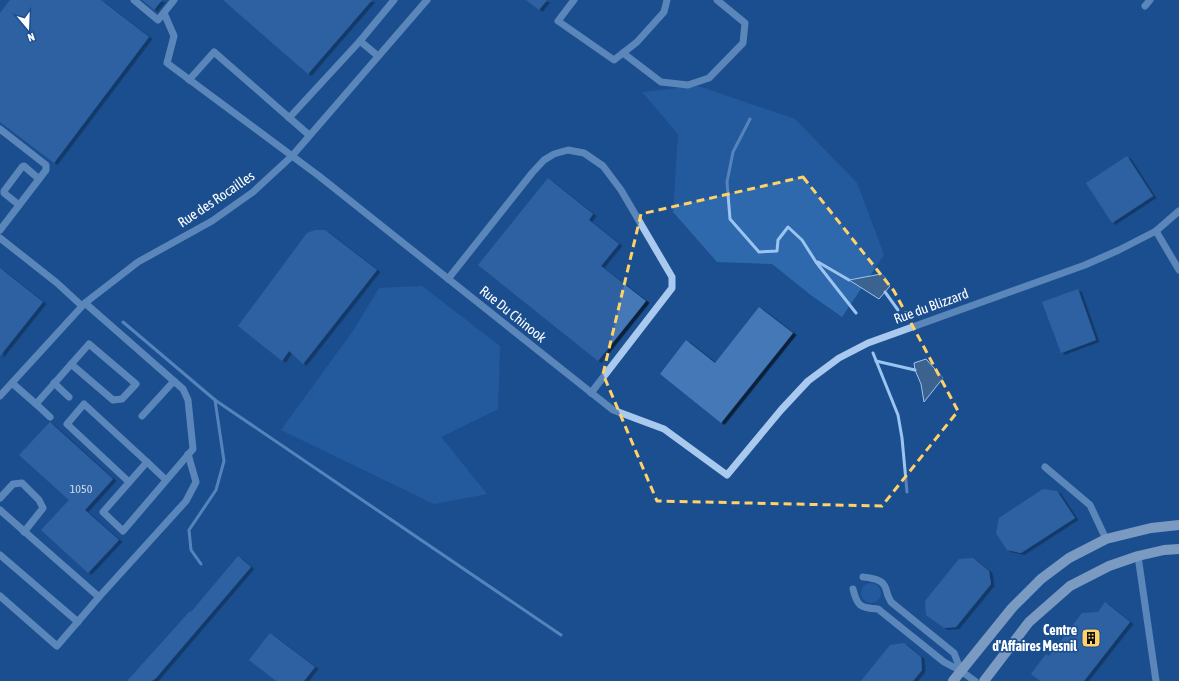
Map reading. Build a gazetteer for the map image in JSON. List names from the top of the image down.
{
  "streets": {
    "street": ["Rue des Rocailles", "Rue du Blizzard", "Rue Du Chinook"]
  },
  "crossings": [
    ["Rue des Rocailles", "Rue Du Chinook"],
    ["Rue du Blizzard", "Rue Du Chinook"]
  ],
  "places": {
    "building": ["Centre d'Affaires Mesnil"]
  },
  "house_numbers": ["1050"],
  "north": "bottom"
}
